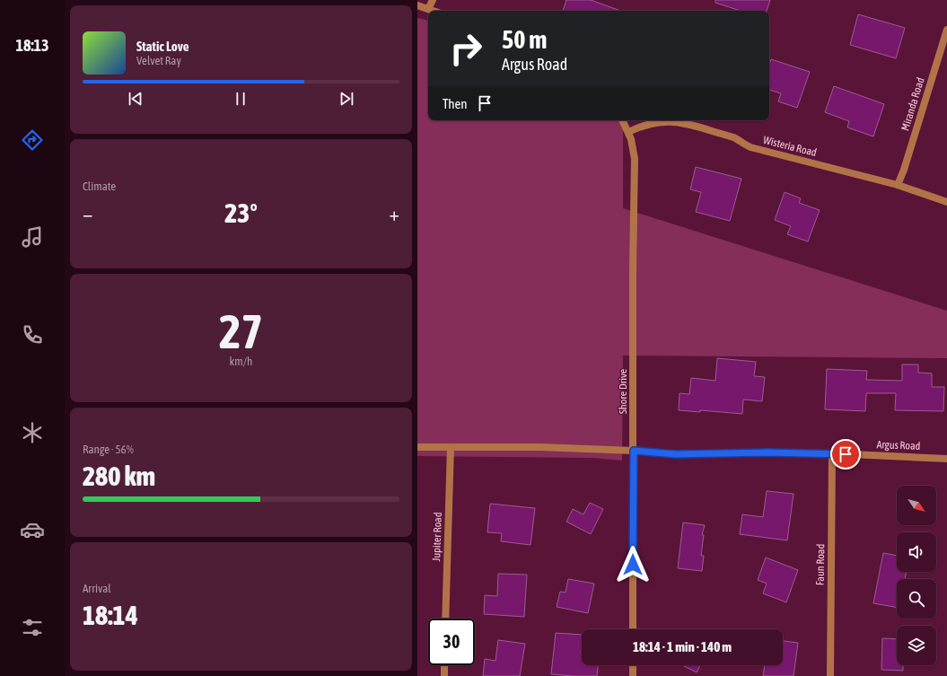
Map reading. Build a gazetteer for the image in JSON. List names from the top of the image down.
{
  "streets": {
    "street": [
      "Miranda Road",
      "Wisteria Road",
      "Shore Drive",
      "Argus Road",
      "Jupiter Road",
      "Faun Road"
    ]
  },
  "crossings": [
    ["Miranda Road", "Wisteria Road"],
    ["Wisteria Road", "Shore Drive"],
    ["Shore Drive", "Argus Road"],
    ["Argus Road", "Faun Road"]
  ],
  "north": "bottom right",
  "page": {
    "tabs": "18:13",
    "turn": ["50 m", "Argus Road"],
    "song": ["Static Love", "Velvet Ray"],
    "then": "Then",
    "tile": [
      "Climate",
      ["27", "km/h"],
      ["Range · 56%", "280 km"],
      ["Arrival", "18:14"]
    ],
    "heat": ["−", "23°", "+"],
    "limit": "30",
    "trip": "18:14 · 1 min · 140 m"
  }
}
